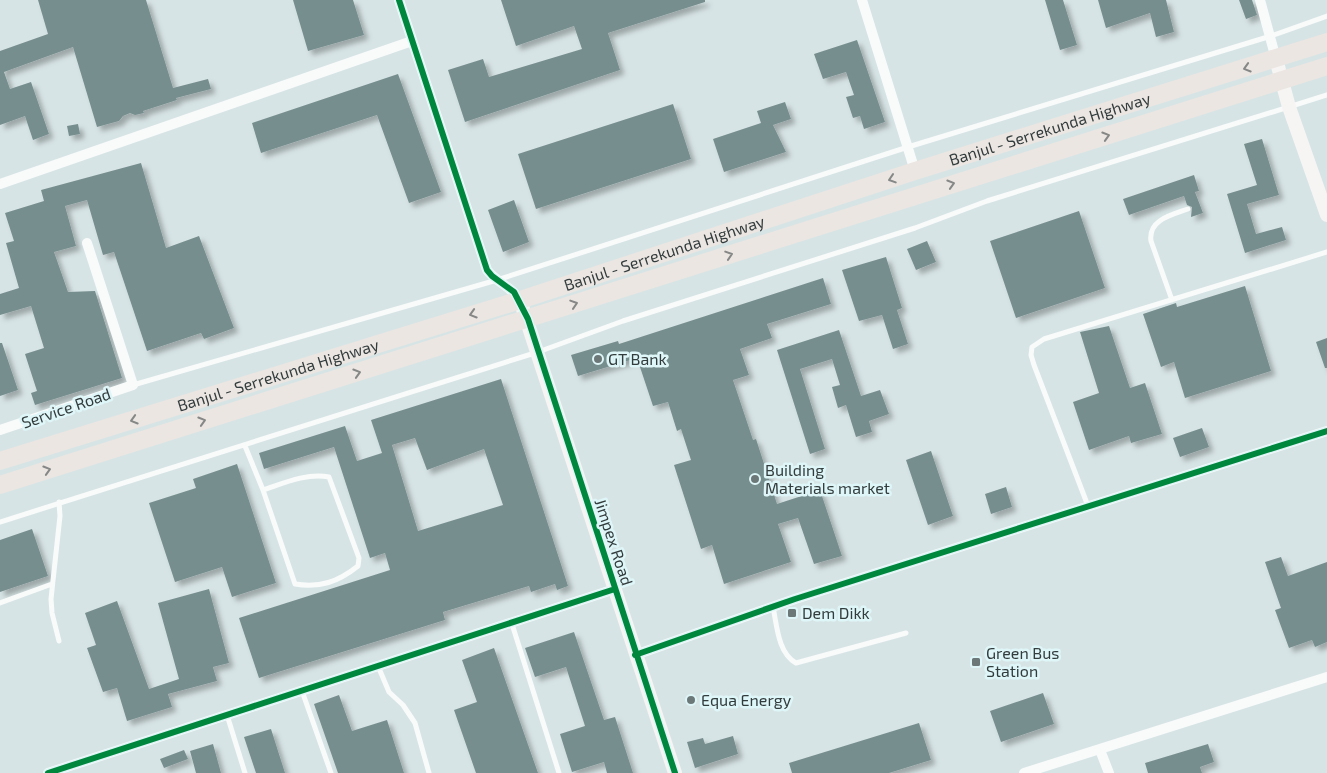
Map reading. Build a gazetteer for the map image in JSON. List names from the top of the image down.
{
  "streets": {
    "highway": ["Banjul - Serrekunda Highway"],
    "street": ["Service Road", "Jimpex Road"]
  },
  "crossings": [
    ["Banjul - Serrekunda Highway", "Jimpex Road"]
  ],
  "places": {
    "other": ["GT Bank", "Building Materials market", "Equa Energy"],
    "transit": ["Dem Dikk", "Green Bus Station"]
  }
}
